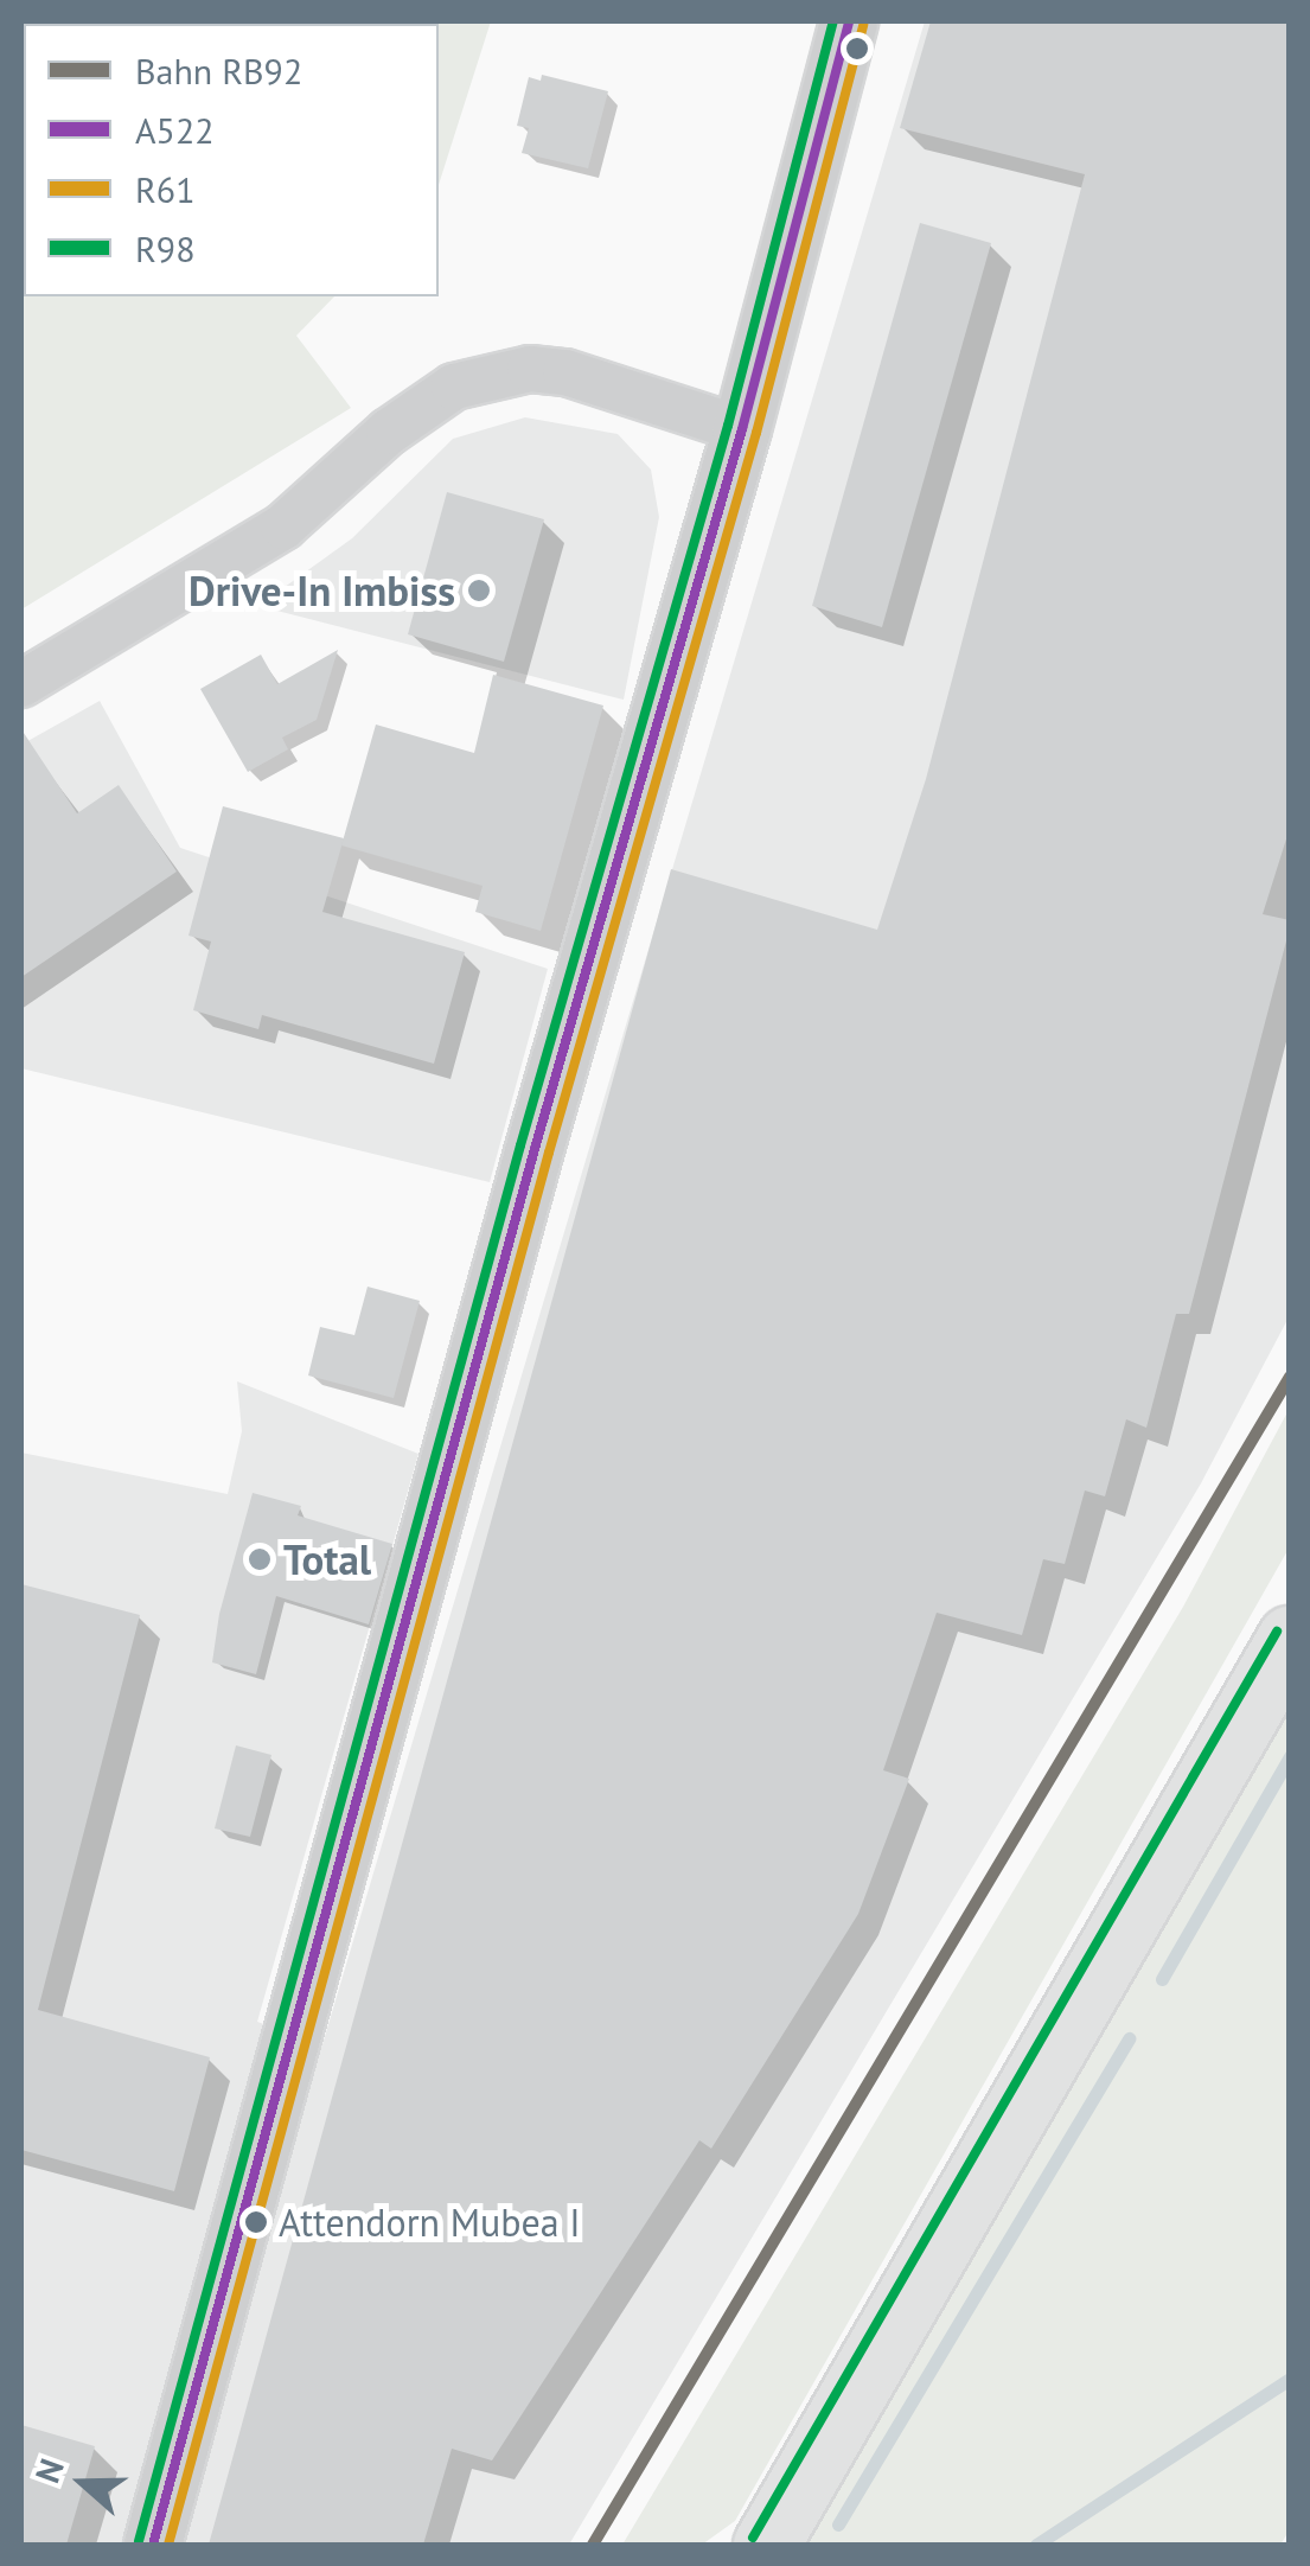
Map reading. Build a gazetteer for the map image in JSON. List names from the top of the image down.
{
  "places": ["Drive-In Imbiss", "Total", "Attendorn Mubea I"],
  "lines": [
    "transit line A522",
    "transit line R98",
    "transit line R61",
    "rail line RB92"
  ],
  "legend": [
    "Bahn RB92",
    "A522",
    "R61",
    "R98"
  ],
  "north": "left"
}
